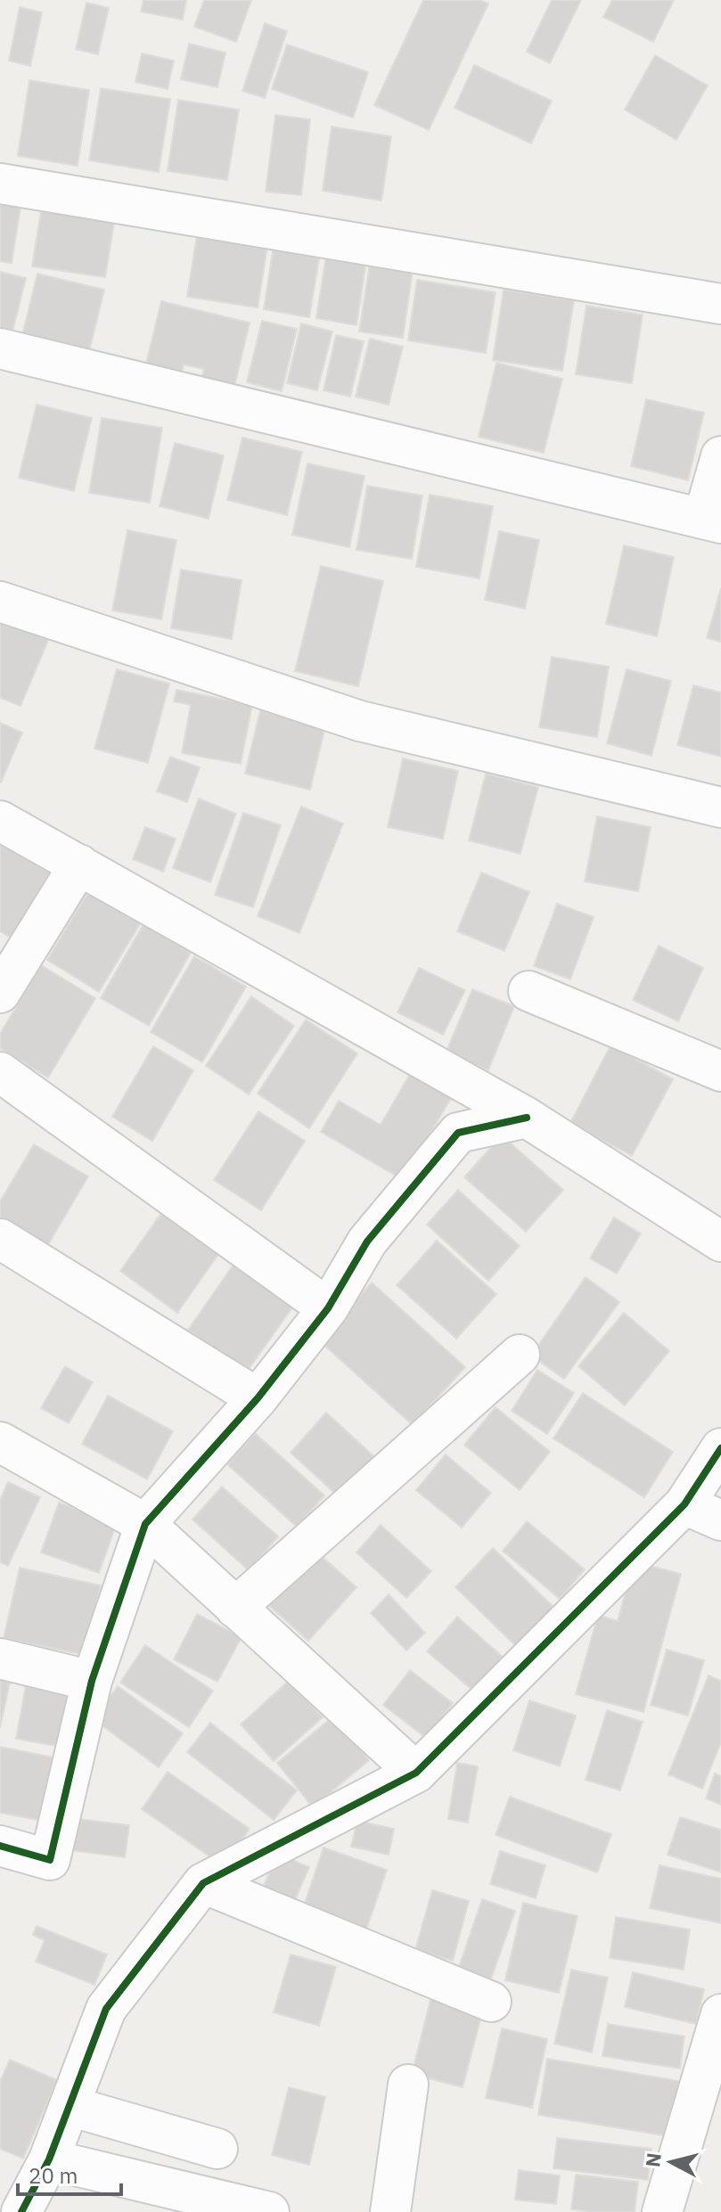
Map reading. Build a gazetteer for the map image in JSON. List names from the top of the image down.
{
  "scale_bar": "20 m",
  "north": "left"
}
